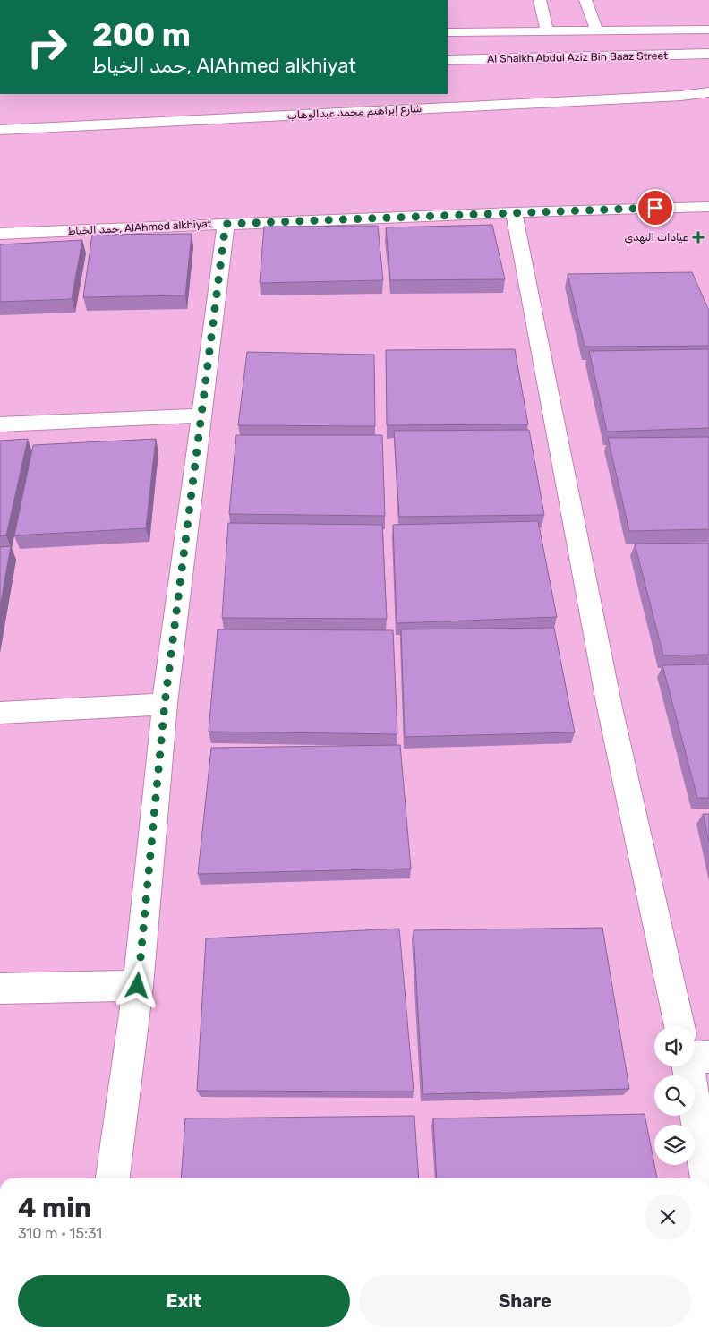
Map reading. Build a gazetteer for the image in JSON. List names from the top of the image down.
{
  "streets": {
    "street": ["Al Shaikh Abdul Aziz Bin Baaz Street", "شارع إبراهيم محمد عبدالوهاب", "حمد الخياط, AlAhmed alkhiyat"]
  },
  "places": {
    "health": ["عيادات النهدي"]
  },
  "page": {
    "turn": ["200 m", "حمد الخياط, AlAhmed alkhiyat"],
    "heading": ["4 min", "310 m · 15:31"],
    "buttons": ["Exit", "Share"]
  }
}
